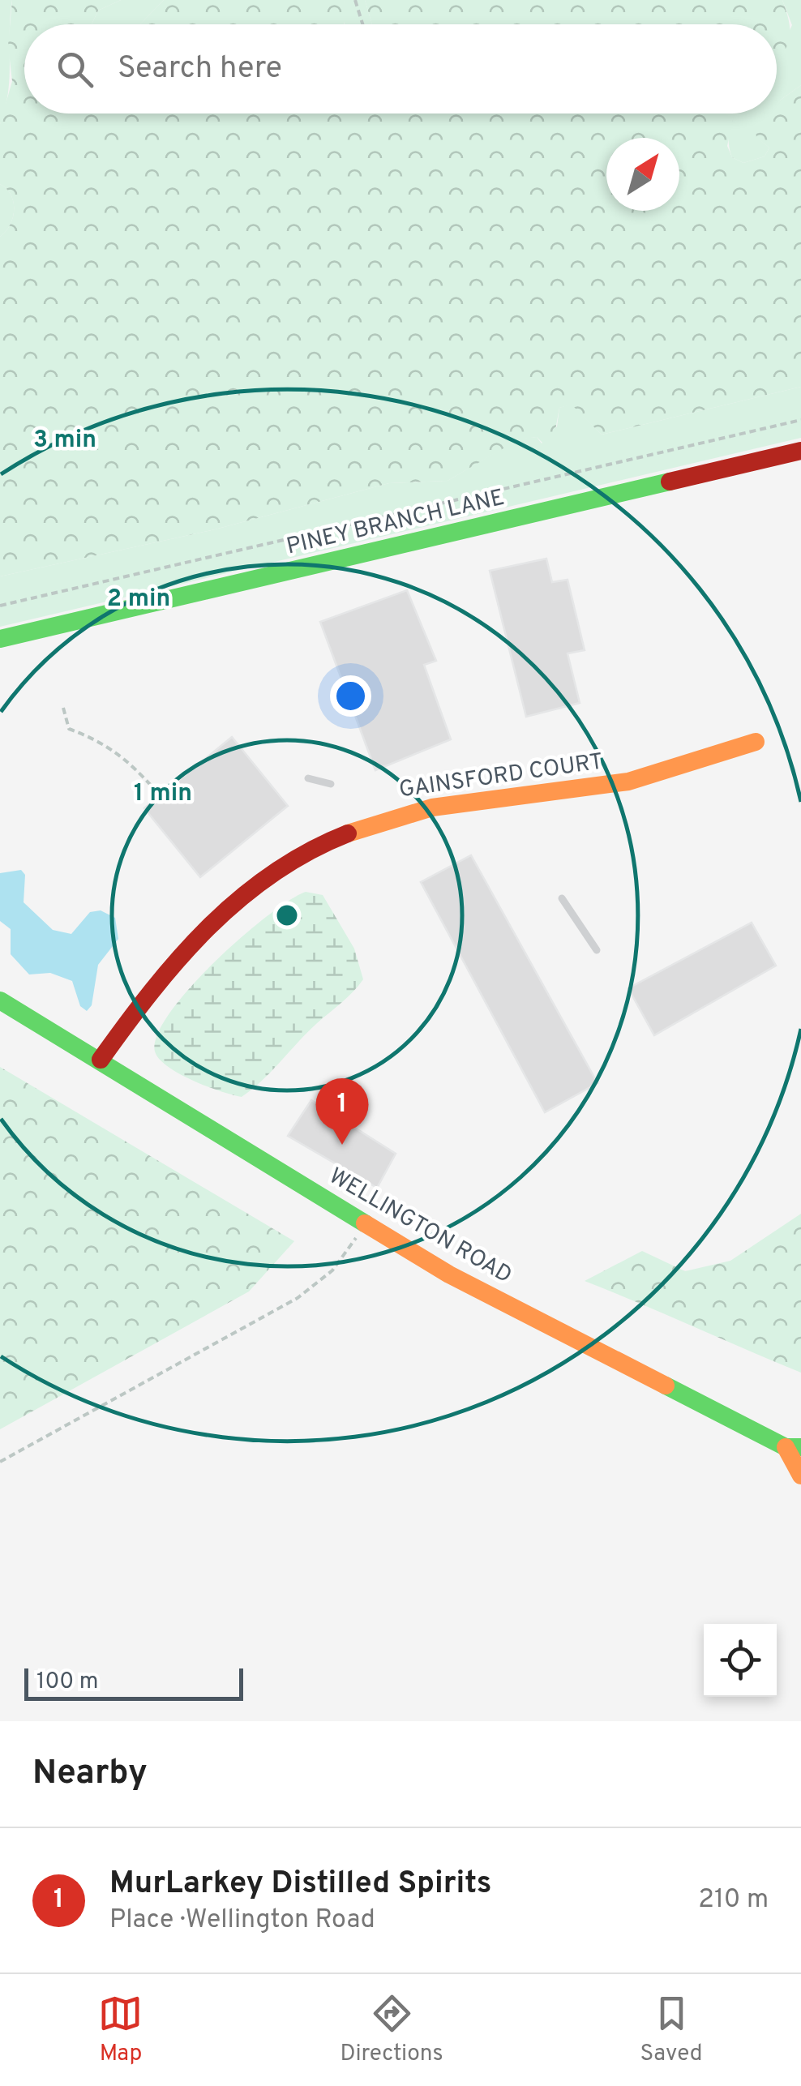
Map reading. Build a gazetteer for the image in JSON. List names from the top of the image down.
{
  "streets": {
    "street": ["PINEY BRANCH LANE", "GAINSFORD COURT", "WELLINGTON ROAD"]
  },
  "crossings": [
    ["GAINSFORD COURT", "WELLINGTON ROAD"]
  ],
  "scale_bar": "100 m",
  "north": "top right",
  "page": {
    "search": "Search here",
    "pins": "1",
    "scale": "100 m",
    "heading": "Nearby",
    "list": [
      {
        "mark": "1",
        "name": "MurLarkey Distilled Spirits",
        "note": "Place · Wellington Road",
        "value": "210 m"
      }
    ],
    "nav": ["Map", "Directions", "Saved"]
  },
  "rings": ["3 min", "2 min", "1 min"]
}
